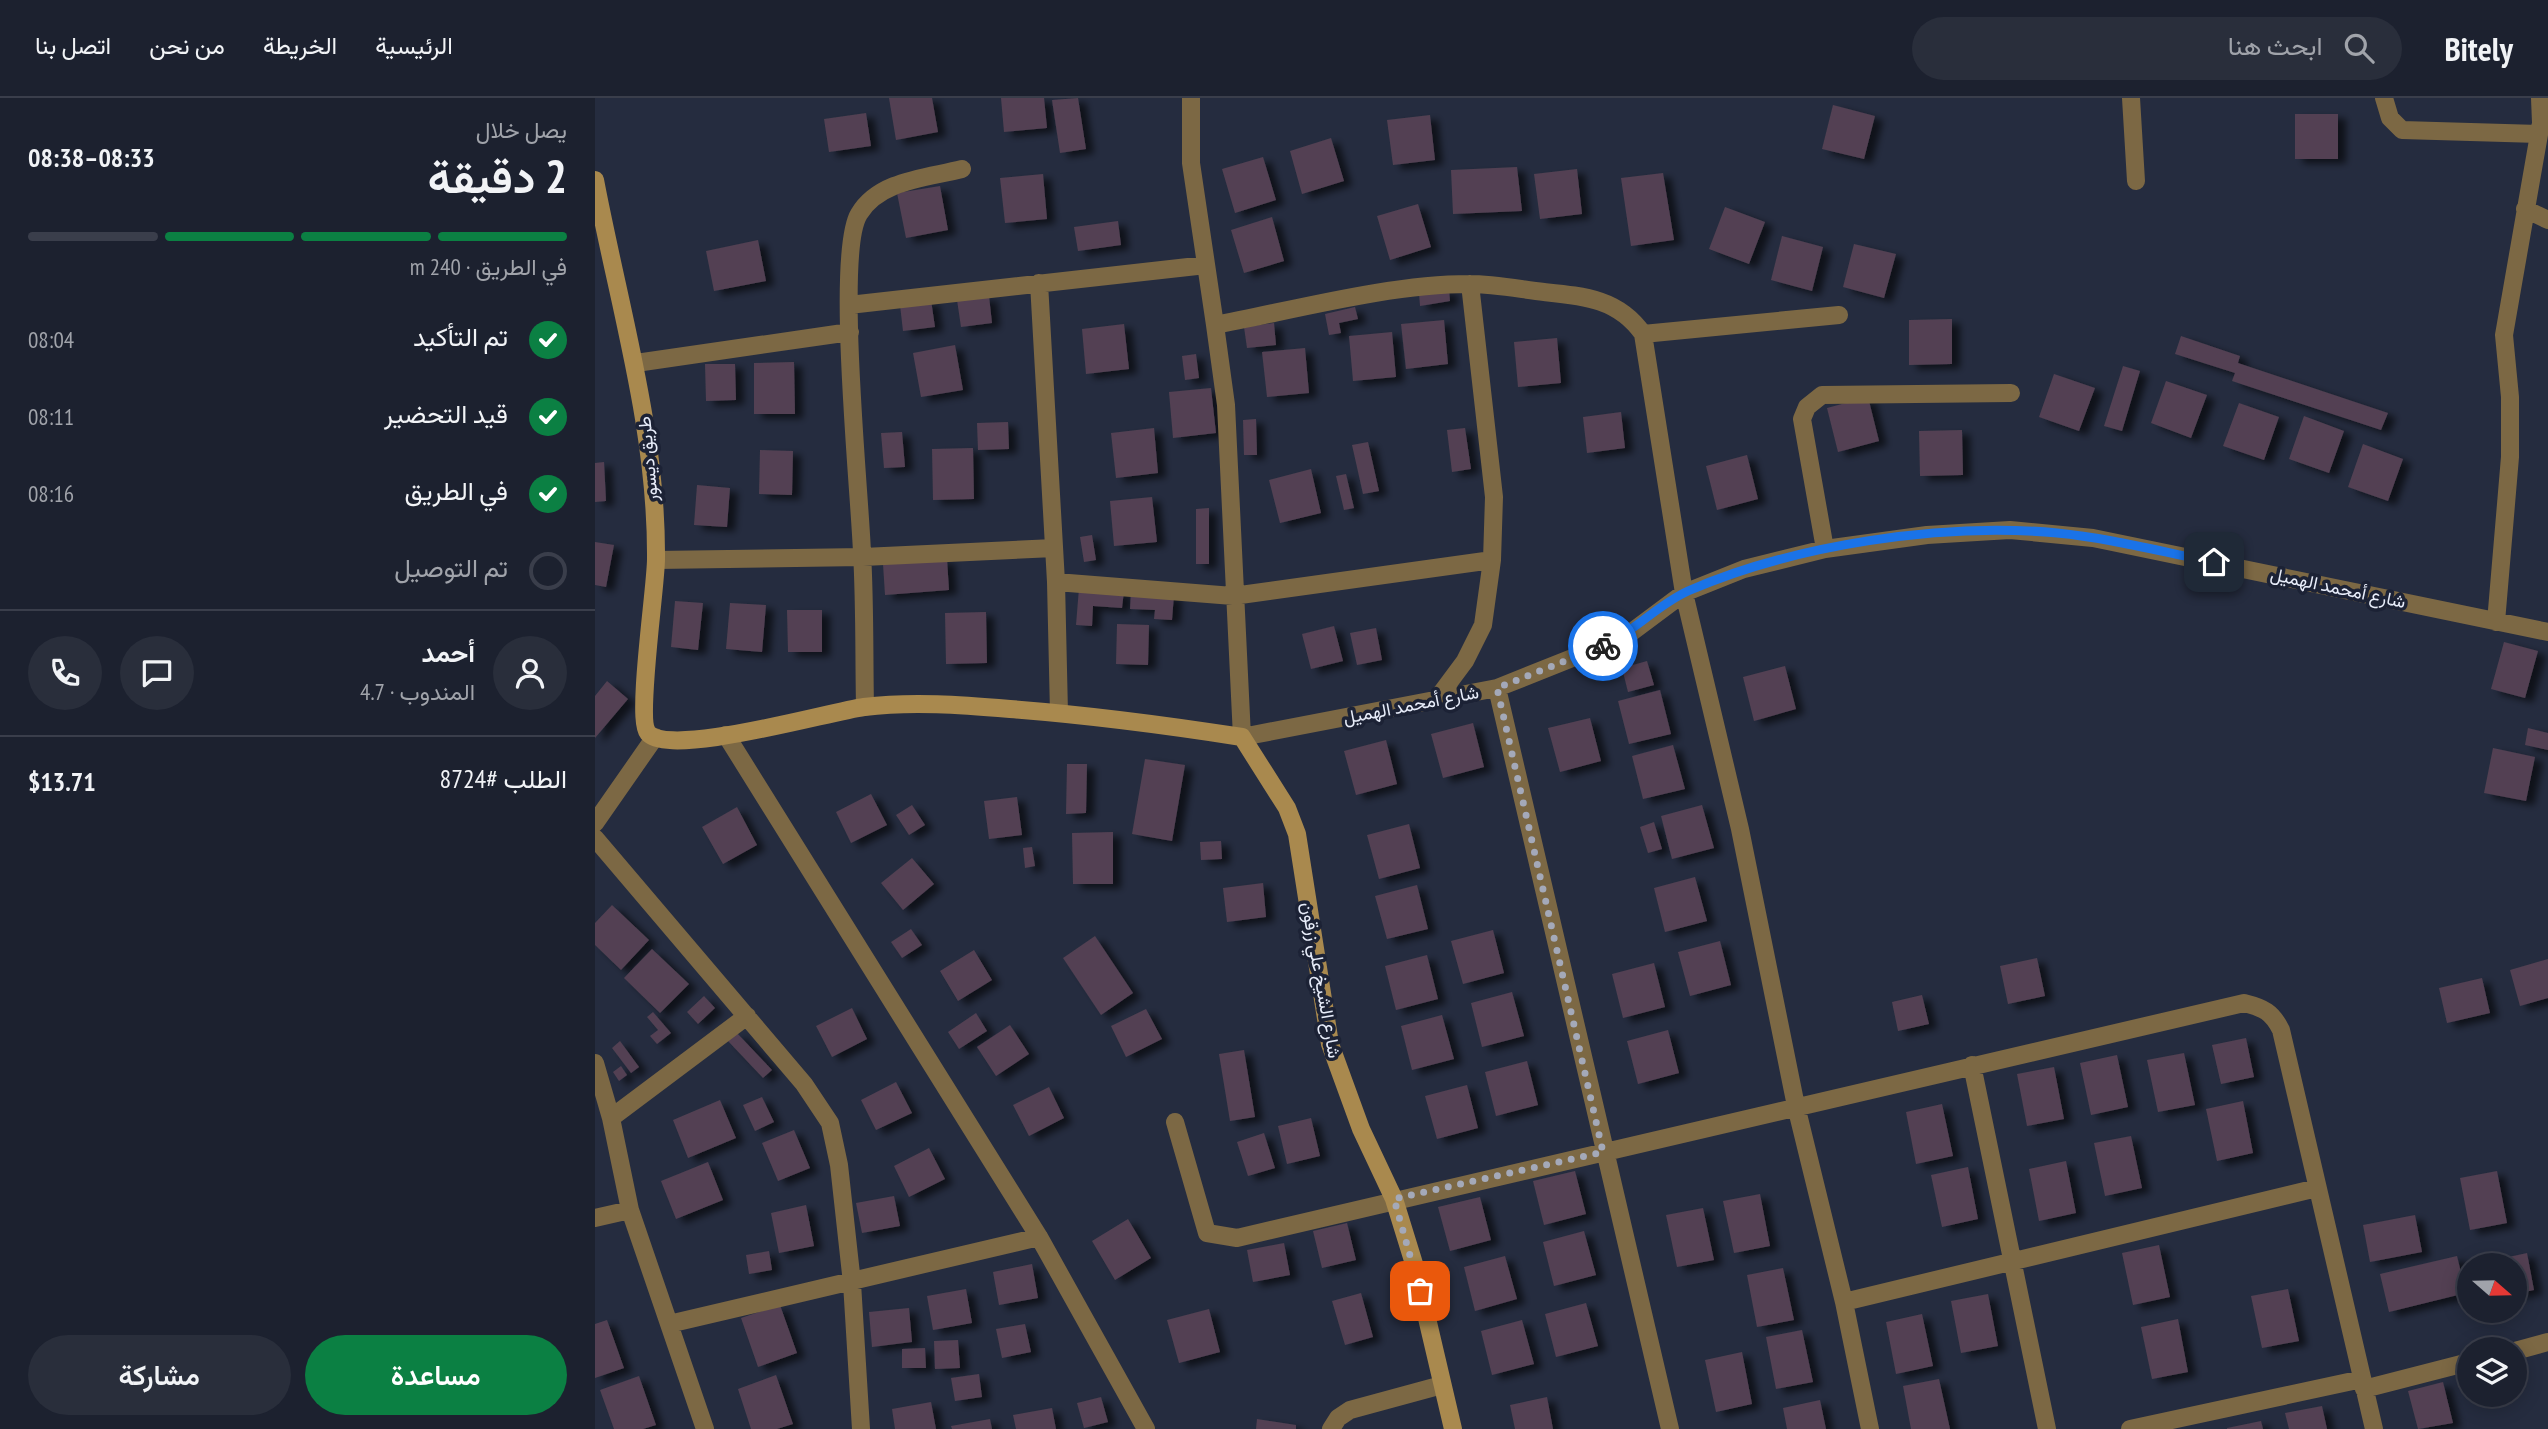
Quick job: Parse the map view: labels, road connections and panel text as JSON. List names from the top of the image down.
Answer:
{
  "streets": {
    "main road": ["طريق ديسور", "شارع الشيخ علي زرقون"],
    "street": ["شارع أمحمد الهميل"]
  },
  "crossings": [
    ["شارع أمحمد الهميل", "شارع الشيخ علي زرقون"]
  ],
  "north": "right",
  "page": {
    "header": "Bitely",
    "search": "ابحث هنا",
    "nav": [
      "الرئيسية",
      "الخريطة",
      "من نحن",
      "اتصل بنا"
    ],
    "heading": ["2 دقيقة", "يصل خلال", "08:33–08:38"],
    "panel": [
      "أحمد",
      "المندوب · 4.7",
      "الطلب #8724",
      "$13.71"
    ],
    "bar": "في الطريق · 240 m",
    "list": [
      ["تم التأكيد", "08:04"],
      ["قيد التحضير", "08:11"],
      ["في الطريق", "08:16"],
      "تم التوصيل"
    ],
    "buttons": ["مساعدة", "مشاركة"]
  }
}
